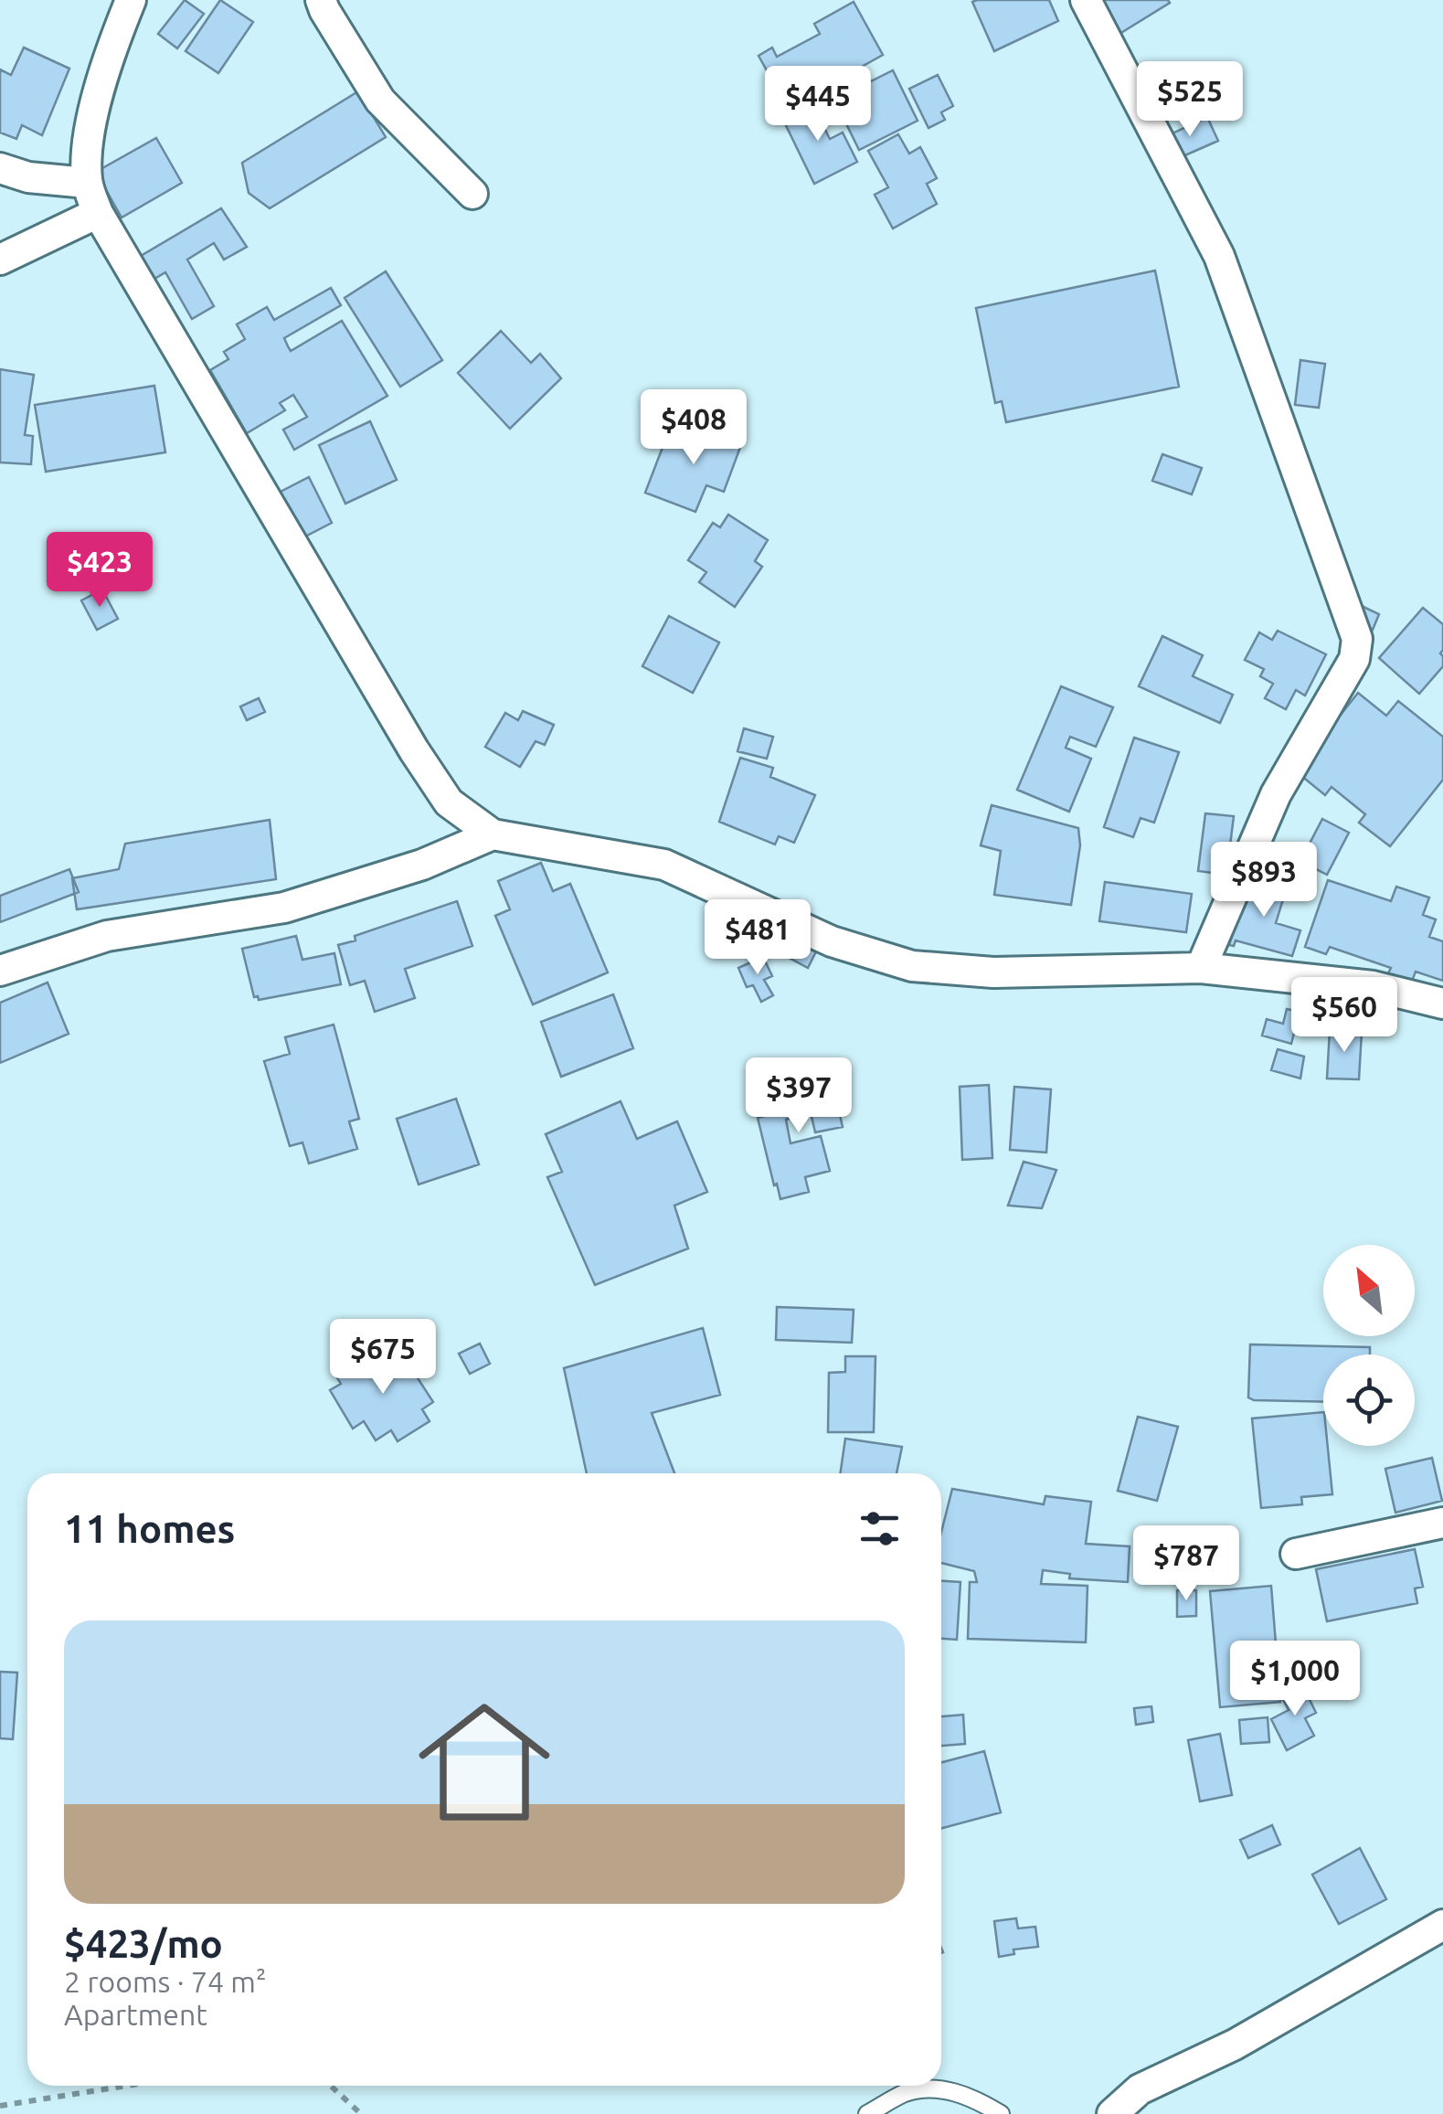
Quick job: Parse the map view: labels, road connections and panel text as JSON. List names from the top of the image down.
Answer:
{
  "north": "top left",
  "page": {
    "price": [
      "$525",
      "$445",
      "$408",
      "$423",
      "$893",
      "$481",
      "$560",
      "$397",
      "$675",
      "$787",
      "$1,000"
    ],
    "heading": "11 homes",
    "list": [
      {
        "name": "$423/mo",
        "note": "2 rooms · 74 m² · Apartment"
      }
    ]
  }
}
